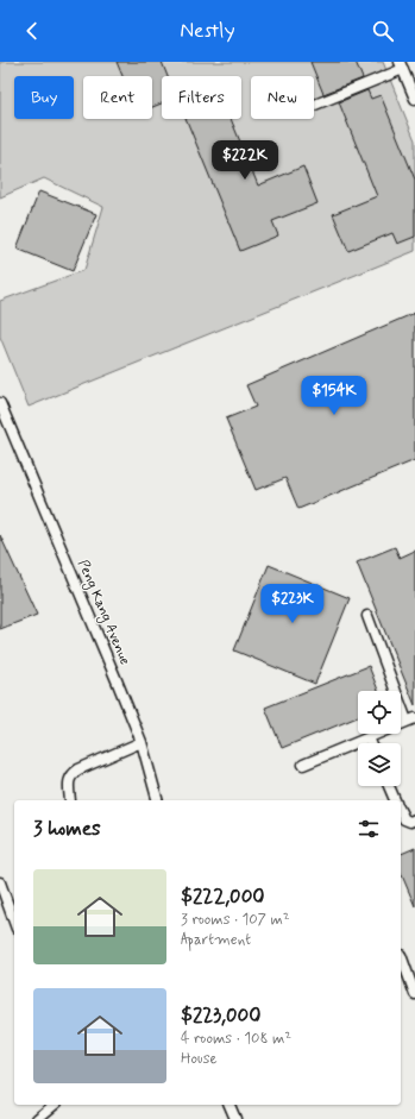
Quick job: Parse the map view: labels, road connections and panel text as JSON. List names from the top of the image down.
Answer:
{
  "streets": {
    "lane": ["Peng Kang Avenue"]
  },
  "page": {
    "header": "Nestly",
    "chip": [
      "Buy",
      "Rent",
      "Filters",
      "New"
    ],
    "price": ["$222K", "$154K", "$223K"],
    "heading": "3 homes",
    "list": [
      {
        "name": "$222,000",
        "note": "3 rooms · 107 m² · Apartment"
      },
      {
        "name": "$223,000",
        "note": "4 rooms · 108 m² · House"
      }
    ]
  }
}
